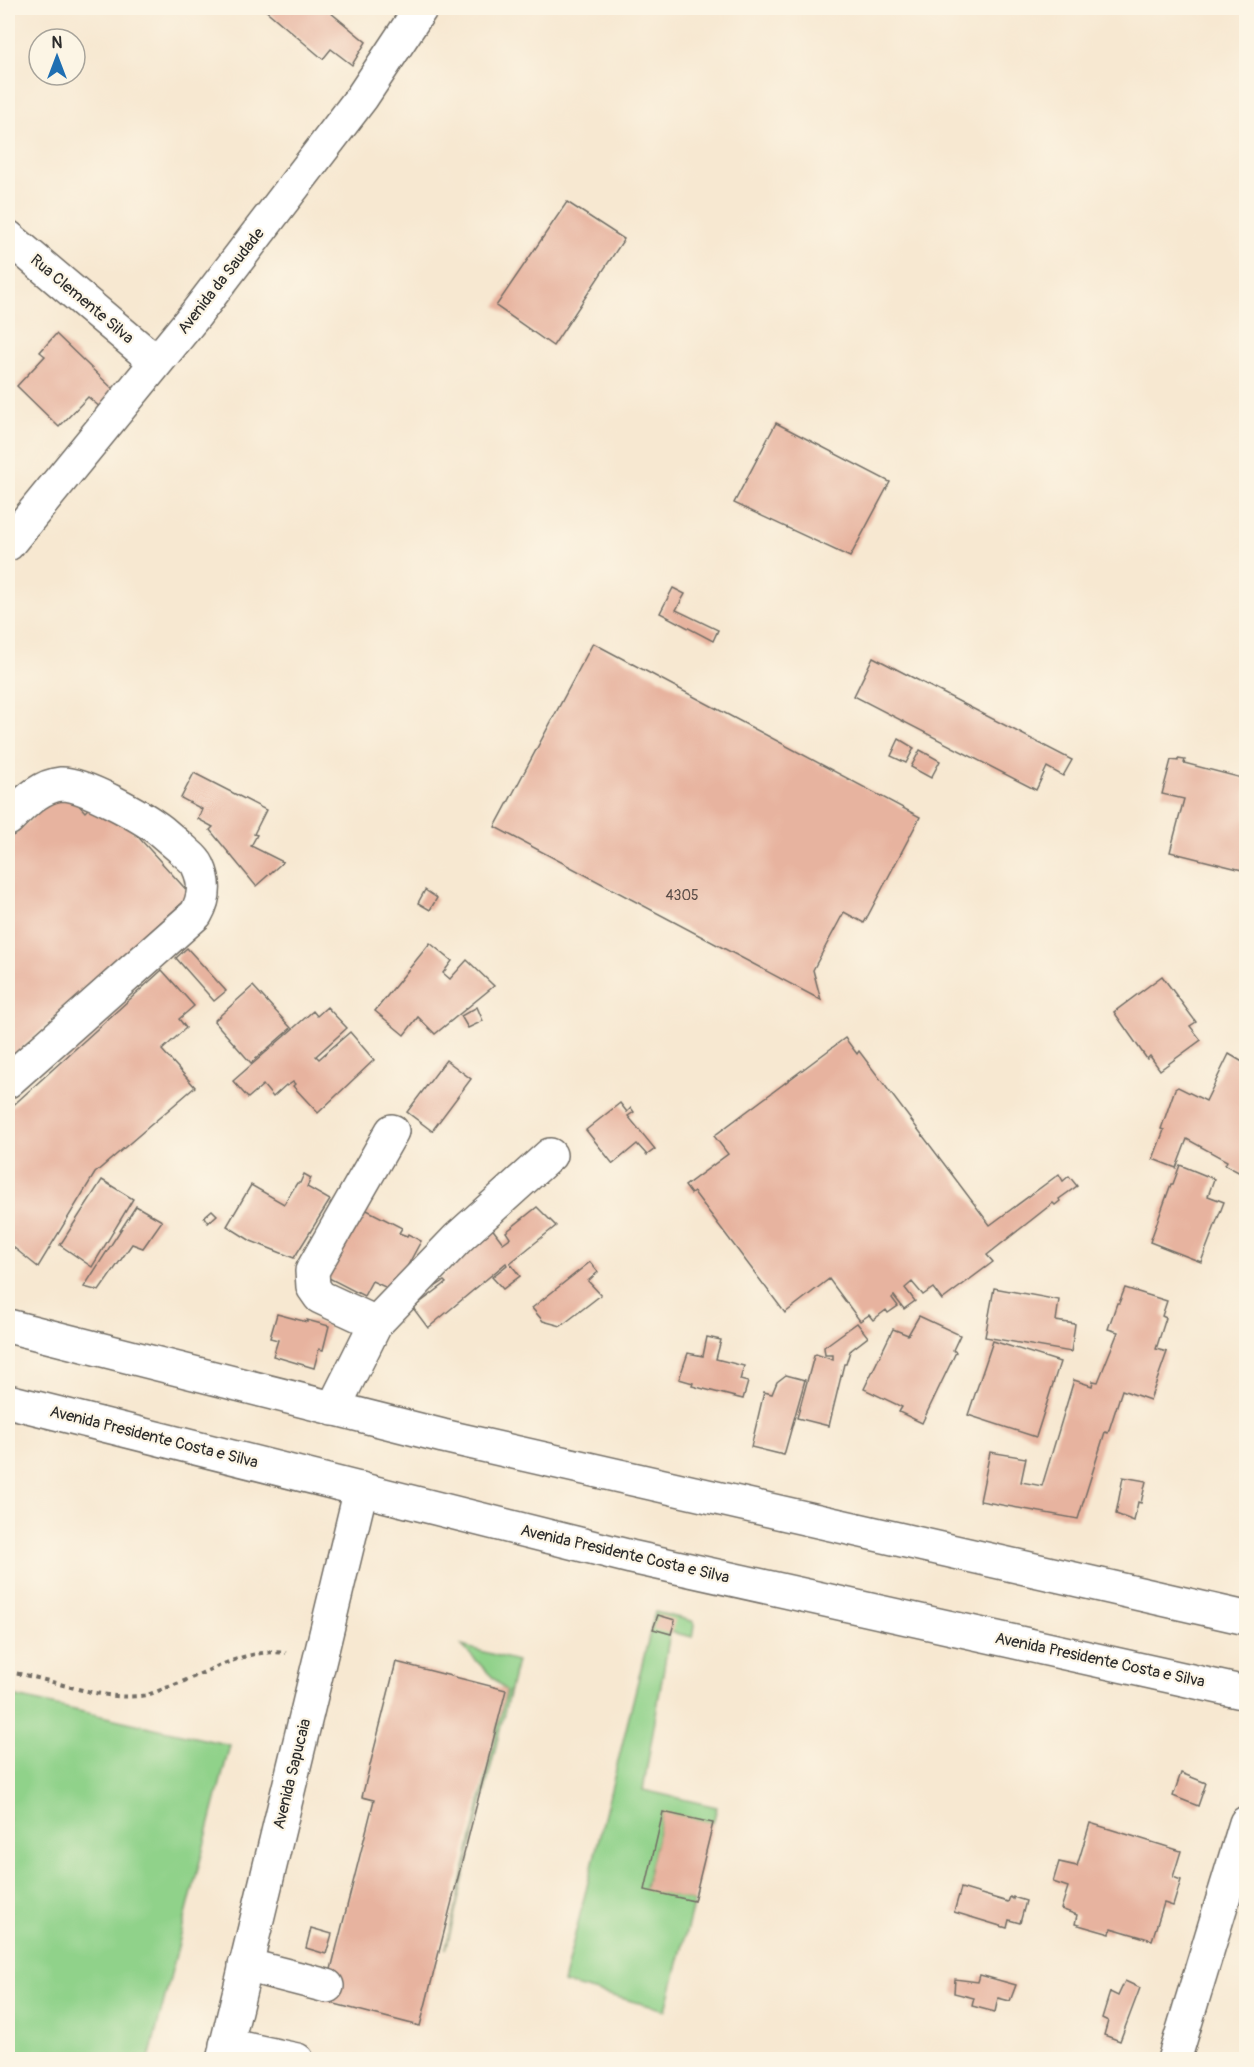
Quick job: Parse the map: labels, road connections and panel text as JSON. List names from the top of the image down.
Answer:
{
  "streets": {
    "main road": [
      "Avenida da Saudade",
      "Rua Clemente Silva",
      "Avenida Presidente Costa e Silva",
      "Avenida Sapucaia"
    ]
  },
  "crossings": [
    ["Avenida da Saudade", "Rua Clemente Silva"],
    ["Avenida Presidente Costa e Silva", "Avenida Sapucaia"]
  ],
  "house_numbers": ["4305"],
  "north": "top"
}
